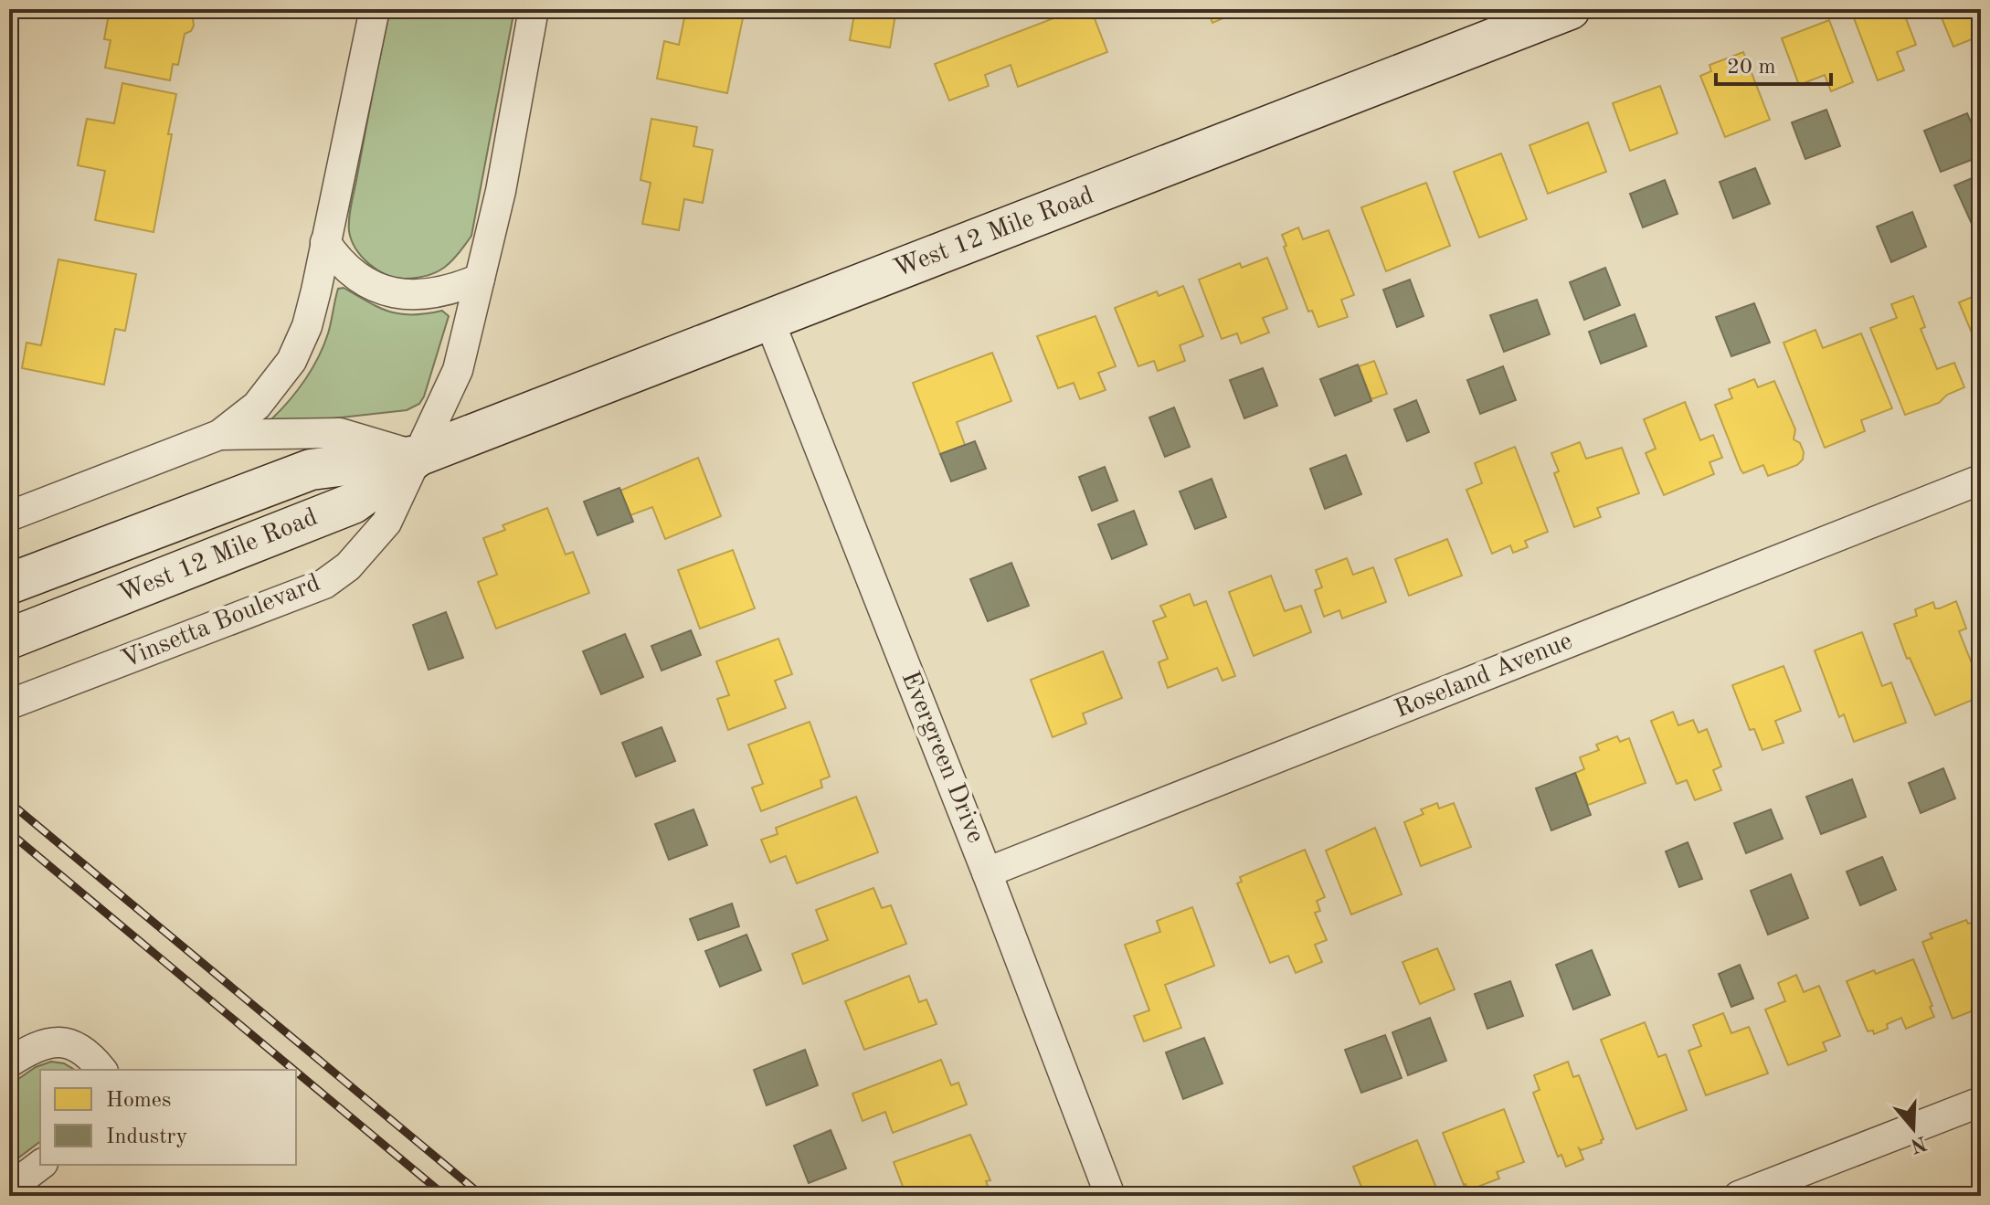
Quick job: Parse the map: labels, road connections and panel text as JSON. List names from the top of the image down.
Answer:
{
  "streets": {
    "main road": ["West 12 Mile Road"],
    "street": ["Vinsetta Boulevard", "Roseland Avenue", "Evergreen Drive"]
  },
  "crossings": [
    ["West 12 Mile Road", "Vinsetta Boulevard"],
    ["West 12 Mile Road", "Evergreen Drive"],
    ["Roseland Avenue", "Evergreen Drive"]
  ],
  "legend": ["Homes", "Industry"],
  "scale_bar": "20 m",
  "north": "bottom"
}
